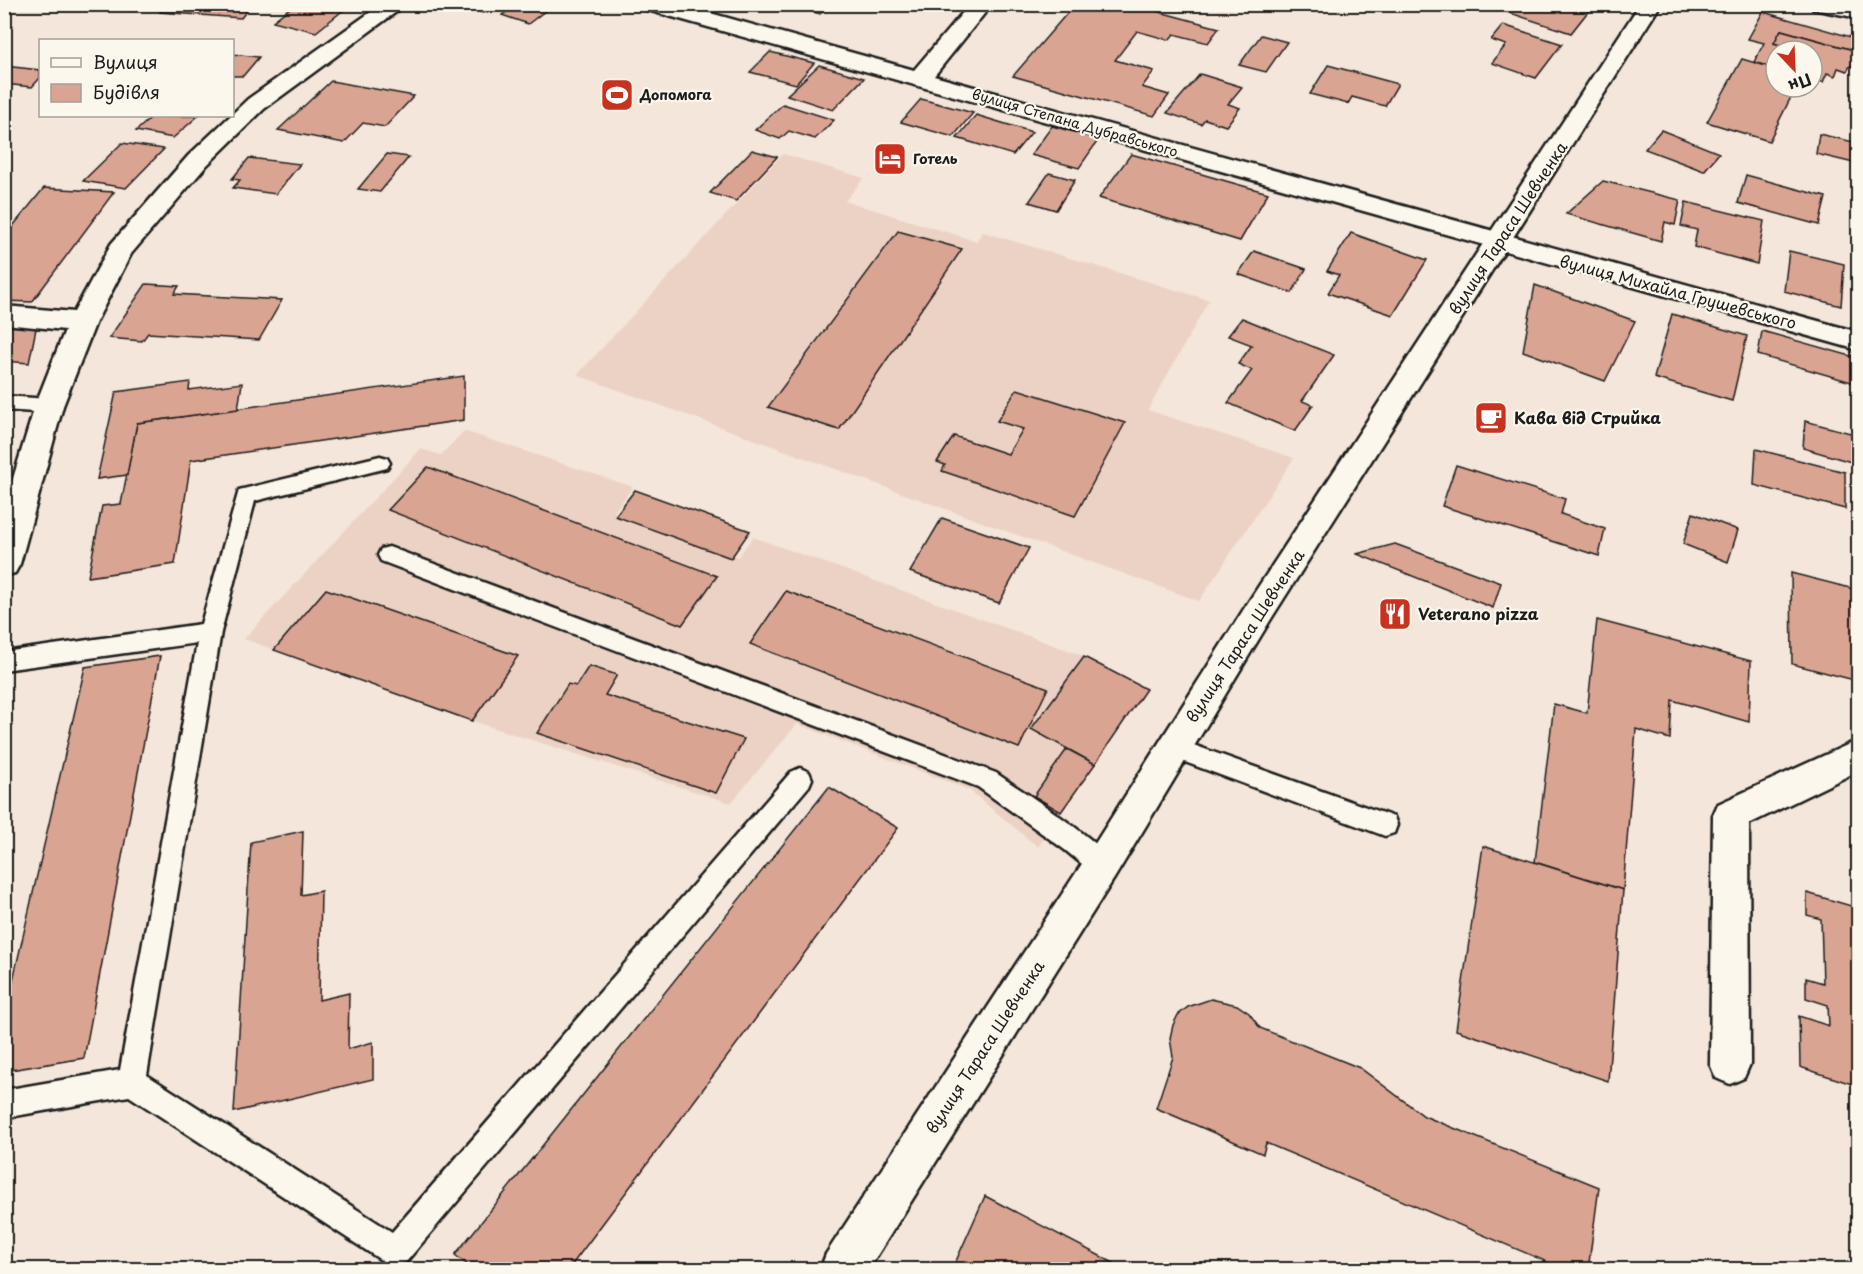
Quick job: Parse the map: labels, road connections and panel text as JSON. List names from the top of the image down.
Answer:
{
  "streets": {
    "street": ["вулиця Степана Дубравського", "вулиця Тараса Шевченка", "вулиця Михайла Грушевського"]
  },
  "crossings": [
    ["вулиця Степана Дубравського", "вулиця Тараса Шевченка"],
    ["вулиця Степана Дубравського", "вулиця Михайла Грушевського"],
    ["вулиця Тараса Шевченка", "вулиця Михайла Грушевського"]
  ],
  "places": {
    "sports": ["Допомога"],
    "hotel": ["Готель"],
    "cafe": ["Кава від Стрийка"],
    "restaurant": ["Veterano pizza"]
  },
  "legend": ["Вулиця", "Будівля"],
  "north": "bottom right"
}
